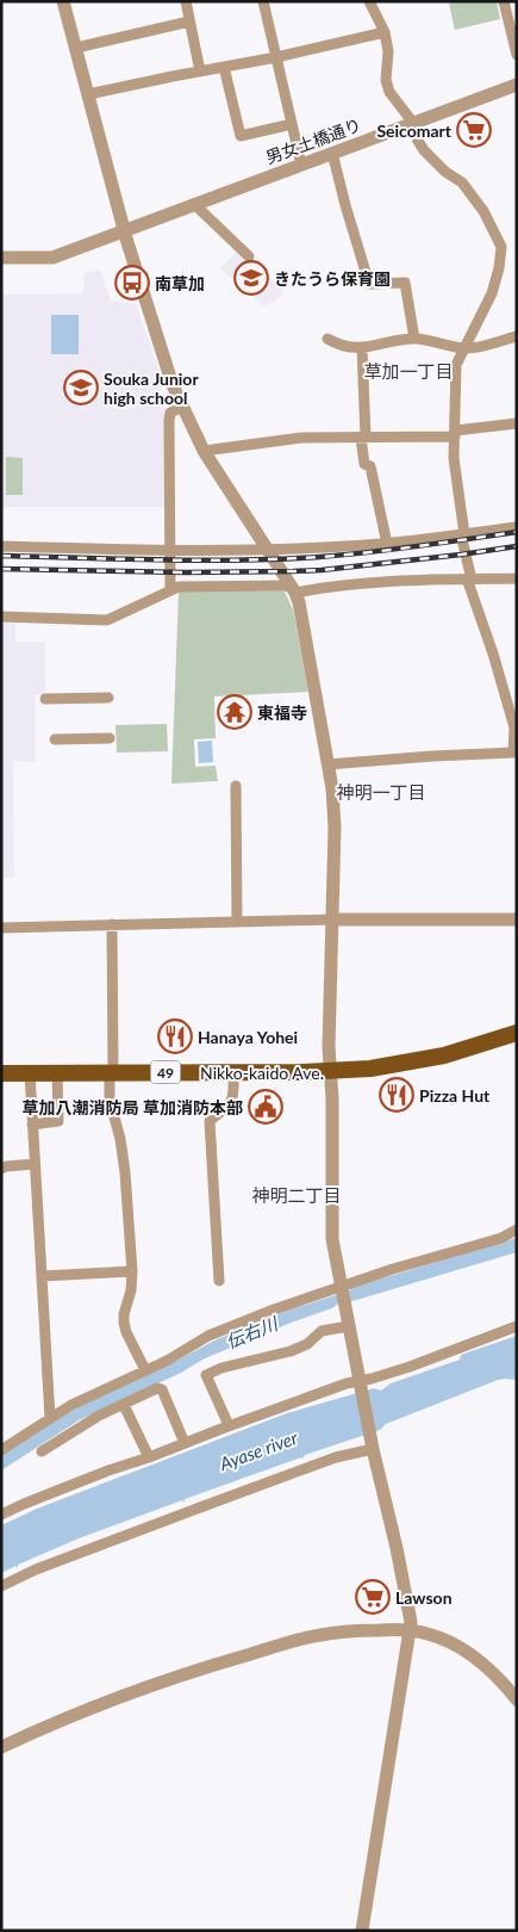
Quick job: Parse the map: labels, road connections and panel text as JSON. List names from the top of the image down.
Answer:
{
  "streets": {
    "main road": ["49", "Nikko-kaido Ave."],
    "street": ["男女土橋通り"]
  },
  "districts": ["草加一丁目", "神明一丁目", "神明二丁目"],
  "water": ["伝右川", "Ayase river"],
  "places": {
    "supermarket": ["Seicomart", "Lawson"],
    "school or university": ["きたうら保育園", "Souka Junior high school"],
    "bus stop": ["南草加"],
    "temple": ["東福寺"],
    "restaurant": ["Hanaya Yohei", "Pizza Hut"],
    "public building": ["草加八潮消防局 草加消防本部"]
  }
}
